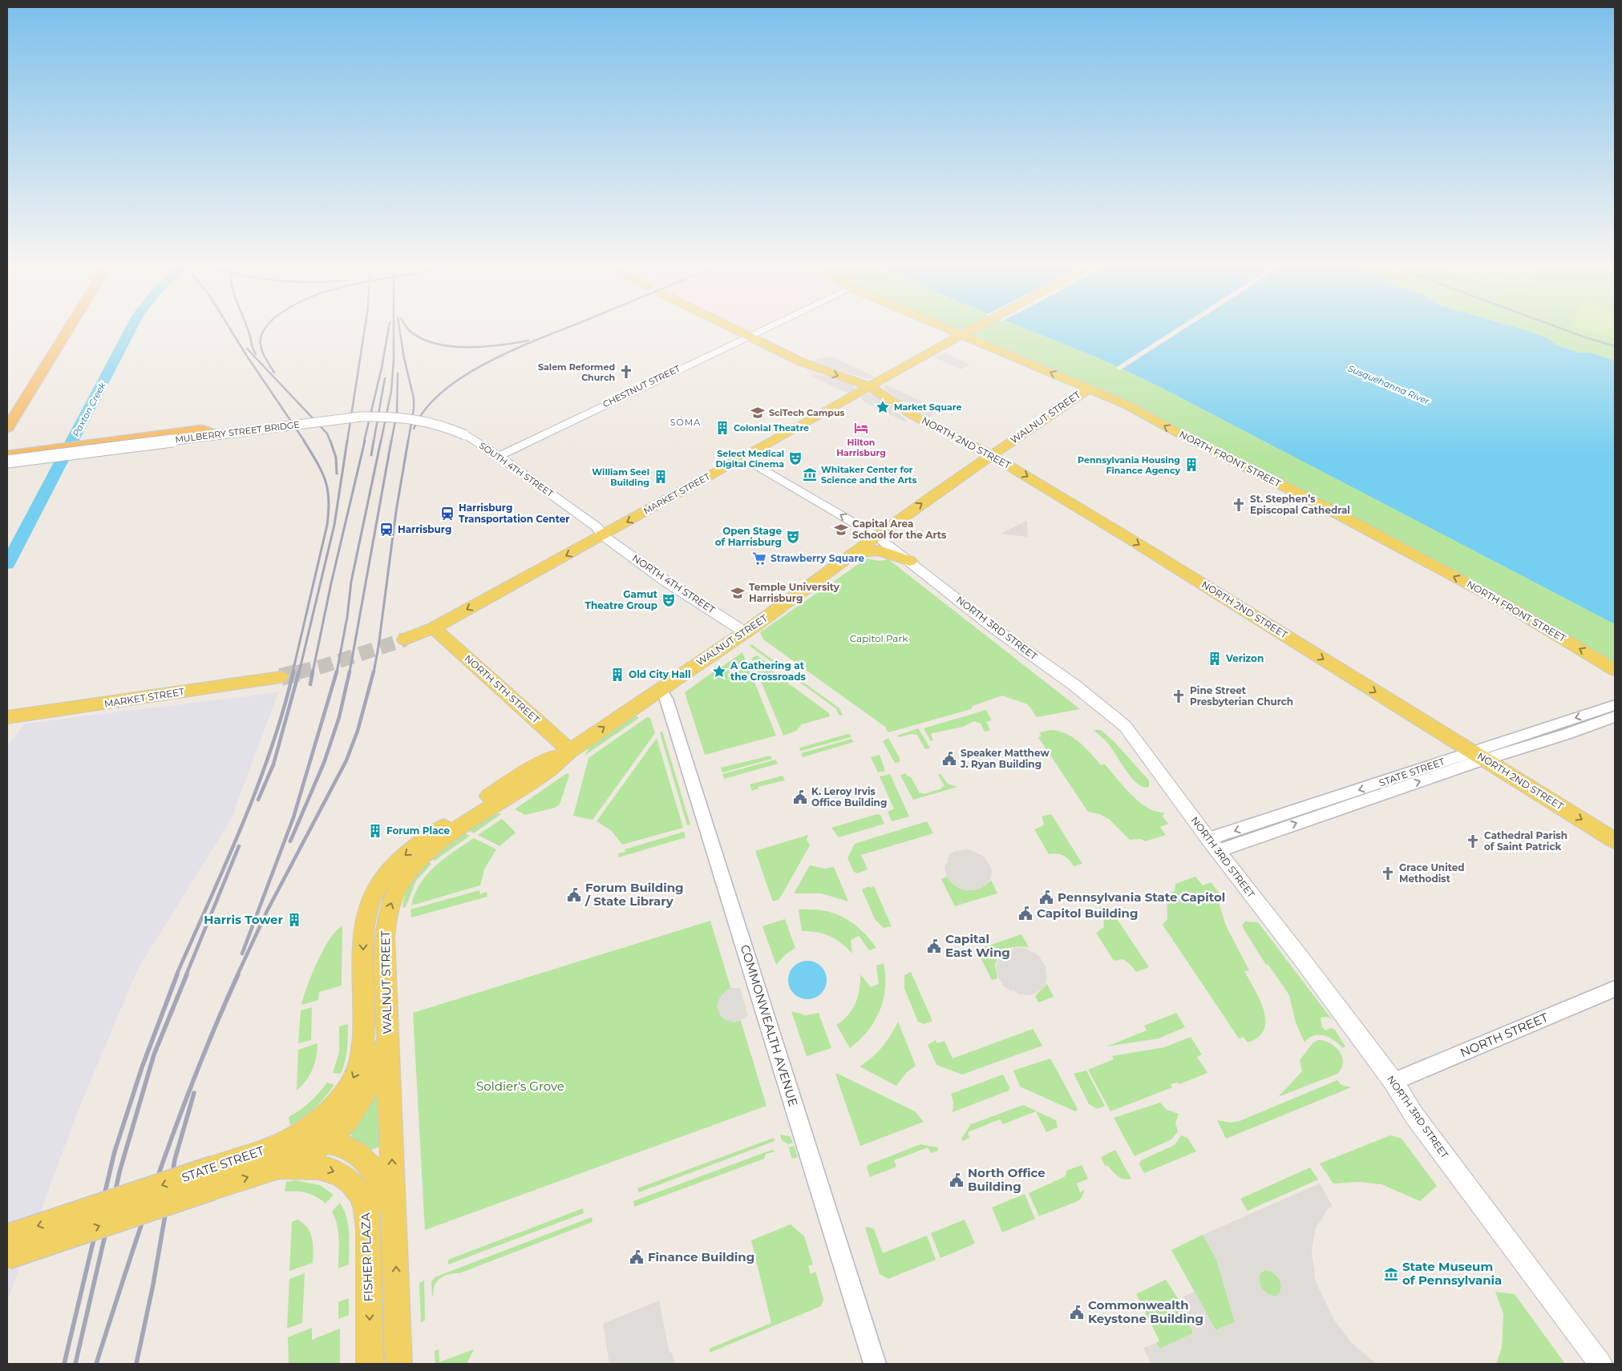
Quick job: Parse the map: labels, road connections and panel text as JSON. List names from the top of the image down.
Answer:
{
  "streets": {
    "main road": [
      "CHESTNUT STREET",
      "WALNUT STREET",
      "MULBERRY STREET BRIDGE",
      "NORTH 2ND STREET",
      "NORTH FRONT STREET",
      "SOUTH 4TH STREET",
      "MARKET STREET",
      "NORTH 4TH STREET",
      "NORTH 3RD STREET",
      "NORTH 5TH STREET",
      "STATE STREET",
      "FISHER PLAZA"
    ],
    "street": ["COMMONWEALTH AVENUE", "NORTH STREET"]
  },
  "crossings": [
    ["CHESTNUT STREET", "NORTH 2ND STREET"],
    ["CHESTNUT STREET", "SOUTH 4TH STREET"],
    ["WALNUT STREET", "NORTH 2ND STREET"],
    ["WALNUT STREET", "NORTH FRONT STREET"],
    ["WALNUT STREET", "NORTH 4TH STREET"],
    ["WALNUT STREET", "NORTH 3RD STREET"],
    ["WALNUT STREET", "NORTH 5TH STREET"],
    ["WALNUT STREET", "STATE STREET"],
    ["WALNUT STREET", "COMMONWEALTH AVENUE"],
    ["WALNUT STREET", "FISHER PLAZA"],
    ["MULBERRY STREET BRIDGE", "SOUTH 4TH STREET"],
    ["NORTH 2ND STREET", "MARKET STREET"],
    ["NORTH 2ND STREET", "STATE STREET"],
    ["NORTH FRONT STREET", "MARKET STREET"],
    ["SOUTH 4TH STREET", "MARKET STREET"],
    ["SOUTH 4TH STREET", "NORTH 4TH STREET"],
    ["MARKET STREET", "NORTH 4TH STREET"],
    ["MARKET STREET", "NORTH 3RD STREET"],
    ["MARKET STREET", "NORTH 5TH STREET"],
    ["NORTH 3RD STREET", "STATE STREET"],
    ["NORTH 3RD STREET", "NORTH STREET"],
    ["STATE STREET", "FISHER PLAZA"]
  ],
  "one_way": ["NORTH 2ND STREET", "NORTH FRONT STREET", "MARKET STREET"],
  "districts": ["SOMA"],
  "water": ["Susquehanna River", "Paxton Creek"],
  "parks": ["Capitol Park", "Soldier's Grove"],
  "places": {
    "church": [
      "Salem Reformed Church",
      "St. Stephen’s Episcopal Cathedral",
      "Pine Street Presbyterian Church",
      "Cathedral Parish of Saint Patrick",
      "Grace United Methodist"
    ],
    "place": ["Market Square", "A Gathering at the Crossroads"],
    "school or university": ["SciTech Campus", "Capital Area School for the Arts", "Temple University Harrisburg"],
    "building": [
      "Colonial Theatre",
      "Pennsylvania Housing Finance Agency",
      "William Seel Building",
      "Verizon",
      "Old City Hall",
      "Forum Place",
      "Harris Tower"
    ],
    "hotel": ["Hilton Harrisburg"],
    "theatre": ["Select Medical Digital Cinema", "Open Stage of Harrisburg", "Gamut Theatre Group"],
    "museum": ["Whitaker Center for Science and the Arts", "State Museum of Pennsylvania"],
    "station": ["Harrisburg Transportation Center", "Harrisburg"],
    "supermarket": ["Strawberry Square"],
    "public building": [
      "Speaker Matthew J. Ryan Building",
      "K. Leroy Irvis Office Building",
      "Forum Building / State Library",
      "Pennsylvania State Capitol",
      "Capitol Building",
      "Capital East Wing",
      "North Office Building",
      "Finance Building",
      "Commonwealth Keystone Building"
    ]
  }
}
